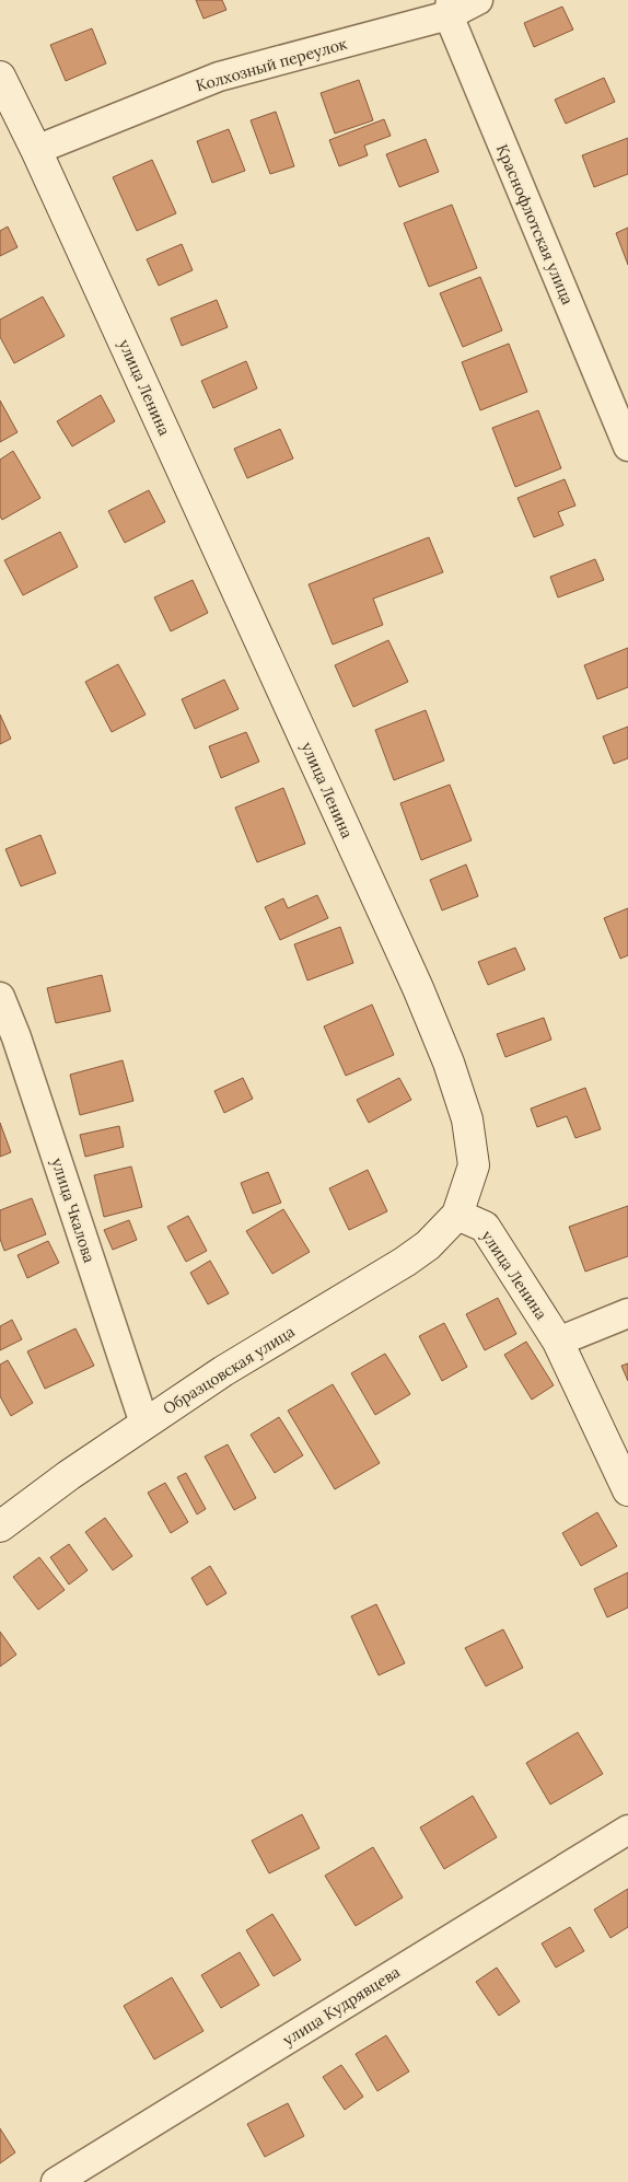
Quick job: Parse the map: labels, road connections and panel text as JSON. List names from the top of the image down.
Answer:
{
  "streets": {
    "main road": ["улица Ленина", "Образцовская улица"],
    "street": [
      "Колхозный переулок",
      "Краснофлотская улица",
      "улица Чкалова",
      "улица Кудрявцева"
    ]
  },
  "crossings": [
    ["Колхозный переулок", "Краснофлотская улица"],
    ["Колхозный переулок", "улица Ленина"],
    ["улица Ленина", "Образцовская улица"],
    ["улица Чкалова", "Образцовская улица"]
  ]
}
